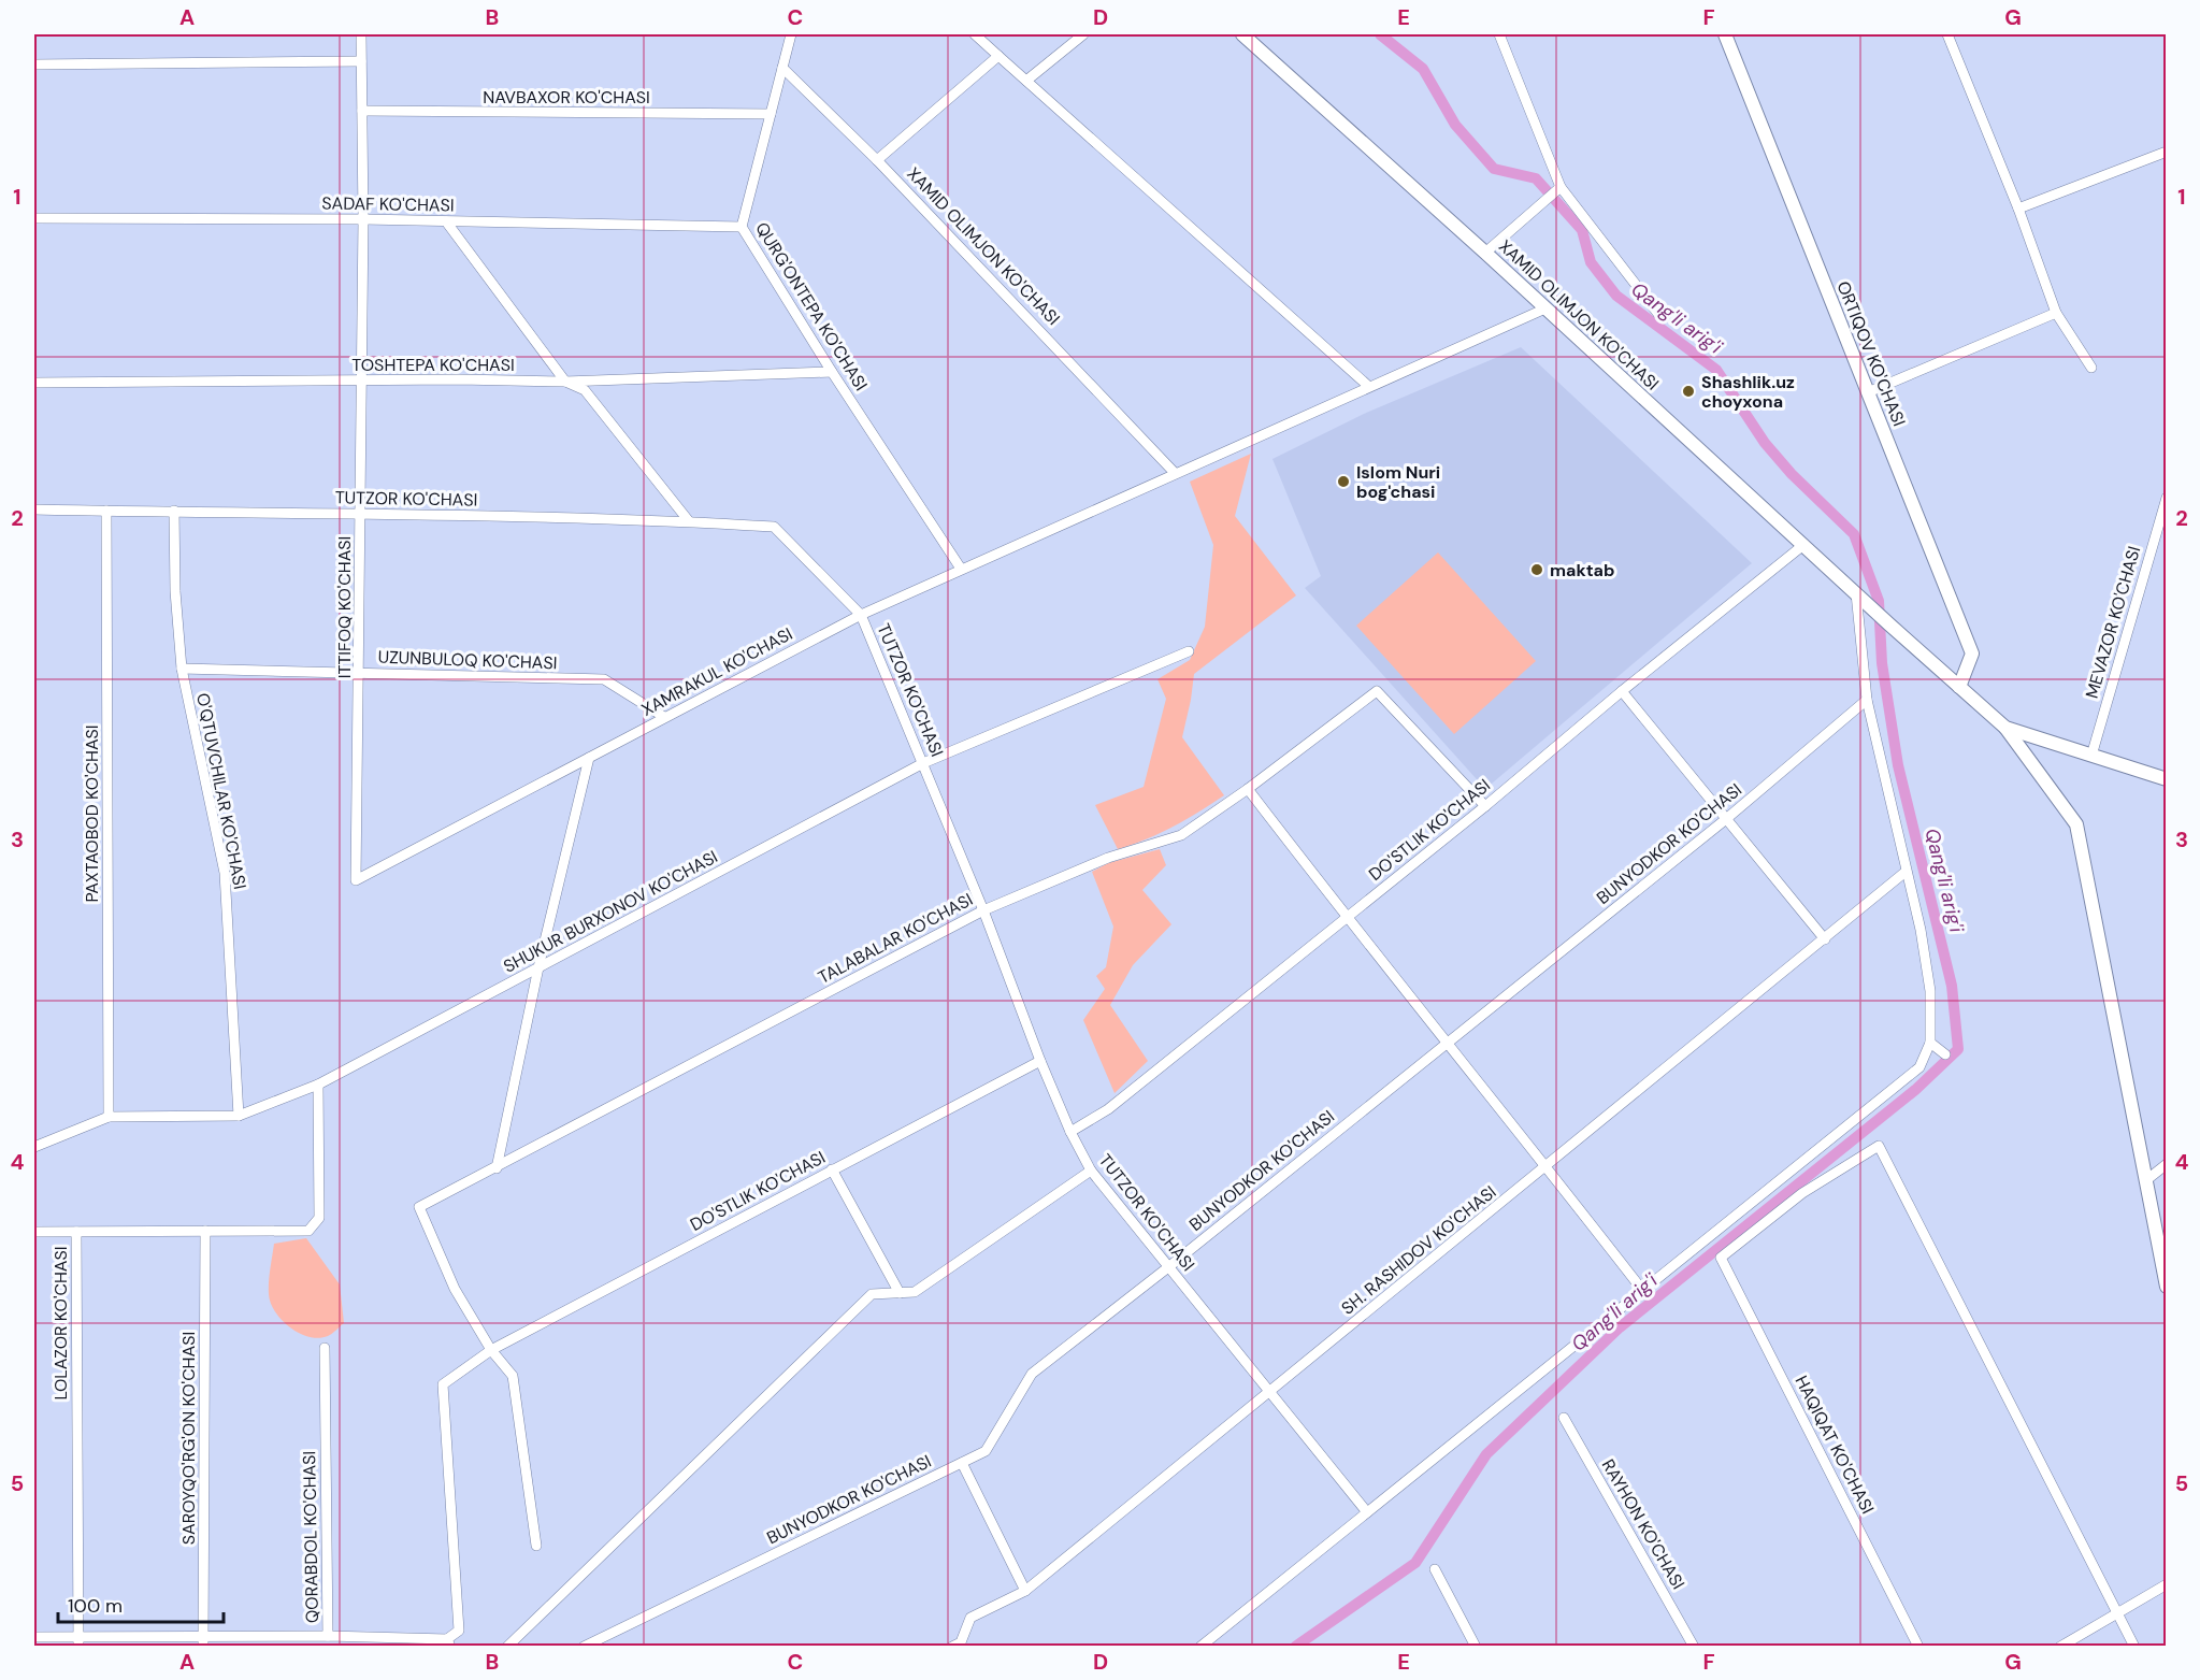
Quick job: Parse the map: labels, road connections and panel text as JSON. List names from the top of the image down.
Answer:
{
  "streets": {
    "main road": ["XAMID OLIMJON KO'CHASI", "ORTIQOV KO'CHASI"],
    "street": [
      "NAVBAXOR KO'CHASI",
      "SADAF KO'CHASI",
      "QURG'ONTEPA KO'CHASI",
      "TOSHTEPA KO'CHASI",
      "TUTZOR KO'CHASI",
      "ITTIFOQ KO'CHASI",
      "MEVAZOR KO'CHASI",
      "UZUNBULOQ KO'CHASI",
      "XAMRAKUL KO'CHASI",
      "O'QTUVCHILAR KO'CHASI",
      "PAXTAOBOD KO'CHASI",
      "DO'STLIK KO'CHASI",
      "BUNYODKOR KO'CHASI",
      "SHUKUR BURXONOV KO'CHASI",
      "TALABALAR KO'CHASI",
      "SH. RASHIDOV KO'CHASI",
      "LOLAZOR KO'CHASI",
      "SAROYQO'RG'ON KO'CHASI",
      "HAQIQAT KO'CHASI",
      "RAYHON KO'CHASI",
      "QORABDOL KO'CHASI"
    ]
  },
  "crossings": [
    ["NAVBAXOR KO'CHASI", "QURG'ONTEPA KO'CHASI"],
    ["NAVBAXOR KO'CHASI", "ITTIFOQ KO'CHASI"],
    ["SADAF KO'CHASI", "QURG'ONTEPA KO'CHASI"],
    ["SADAF KO'CHASI", "ITTIFOQ KO'CHASI"],
    ["XAMID OLIMJON KO'CHASI", "QURG'ONTEPA KO'CHASI"],
    ["XAMID OLIMJON KO'CHASI", "ORTIQOV KO'CHASI"],
    ["XAMID OLIMJON KO'CHASI", "XAMRAKUL KO'CHASI"],
    ["XAMID OLIMJON KO'CHASI", "DO'STLIK KO'CHASI"],
    ["QURG'ONTEPA KO'CHASI", "TOSHTEPA KO'CHASI"],
    ["QURG'ONTEPA KO'CHASI", "XAMRAKUL KO'CHASI"],
    ["TOSHTEPA KO'CHASI", "ITTIFOQ KO'CHASI"],
    ["TUTZOR KO'CHASI", "ITTIFOQ KO'CHASI"],
    ["TUTZOR KO'CHASI", "XAMRAKUL KO'CHASI"],
    ["TUTZOR KO'CHASI", "O'QTUVCHILAR KO'CHASI"],
    ["TUTZOR KO'CHASI", "PAXTAOBOD KO'CHASI"],
    ["TUTZOR KO'CHASI", "DO'STLIK KO'CHASI"],
    ["TUTZOR KO'CHASI", "BUNYODKOR KO'CHASI"],
    ["TUTZOR KO'CHASI", "SHUKUR BURXONOV KO'CHASI"],
    ["TUTZOR KO'CHASI", "TALABALAR KO'CHASI"],
    ["TUTZOR KO'CHASI", "SH. RASHIDOV KO'CHASI"],
    ["ITTIFOQ KO'CHASI", "UZUNBULOQ KO'CHASI"],
    ["ITTIFOQ KO'CHASI", "XAMRAKUL KO'CHASI"],
    ["UZUNBULOQ KO'CHASI", "XAMRAKUL KO'CHASI"],
    ["UZUNBULOQ KO'CHASI", "O'QTUVCHILAR KO'CHASI"],
    ["O'QTUVCHILAR KO'CHASI", "SHUKUR BURXONOV KO'CHASI"],
    ["PAXTAOBOD KO'CHASI", "SHUKUR BURXONOV KO'CHASI"],
    ["DO'STLIK KO'CHASI", "TALABALAR KO'CHASI"],
    ["DO'STLIK KO'CHASI", "QORABDOL KO'CHASI"],
    ["SHUKUR BURXONOV KO'CHASI", "LOLAZOR KO'CHASI"],
    ["LOLAZOR KO'CHASI", "SAROYQO'RG'ON KO'CHASI"]
  ],
  "water": ["Qang'li arig'i"],
  "places": ["Shashlik.uz choyxona", "Islom Nuri bog'chasi", "maktab"],
  "scale_bar": "100 m",
  "grid": {
    "columns": [
      "A",
      "B",
      "C",
      "D",
      "E",
      "F",
      "G"
    ],
    "rows": [
      "1",
      "2",
      "3",
      "4",
      "5"
    ]
  }
}
